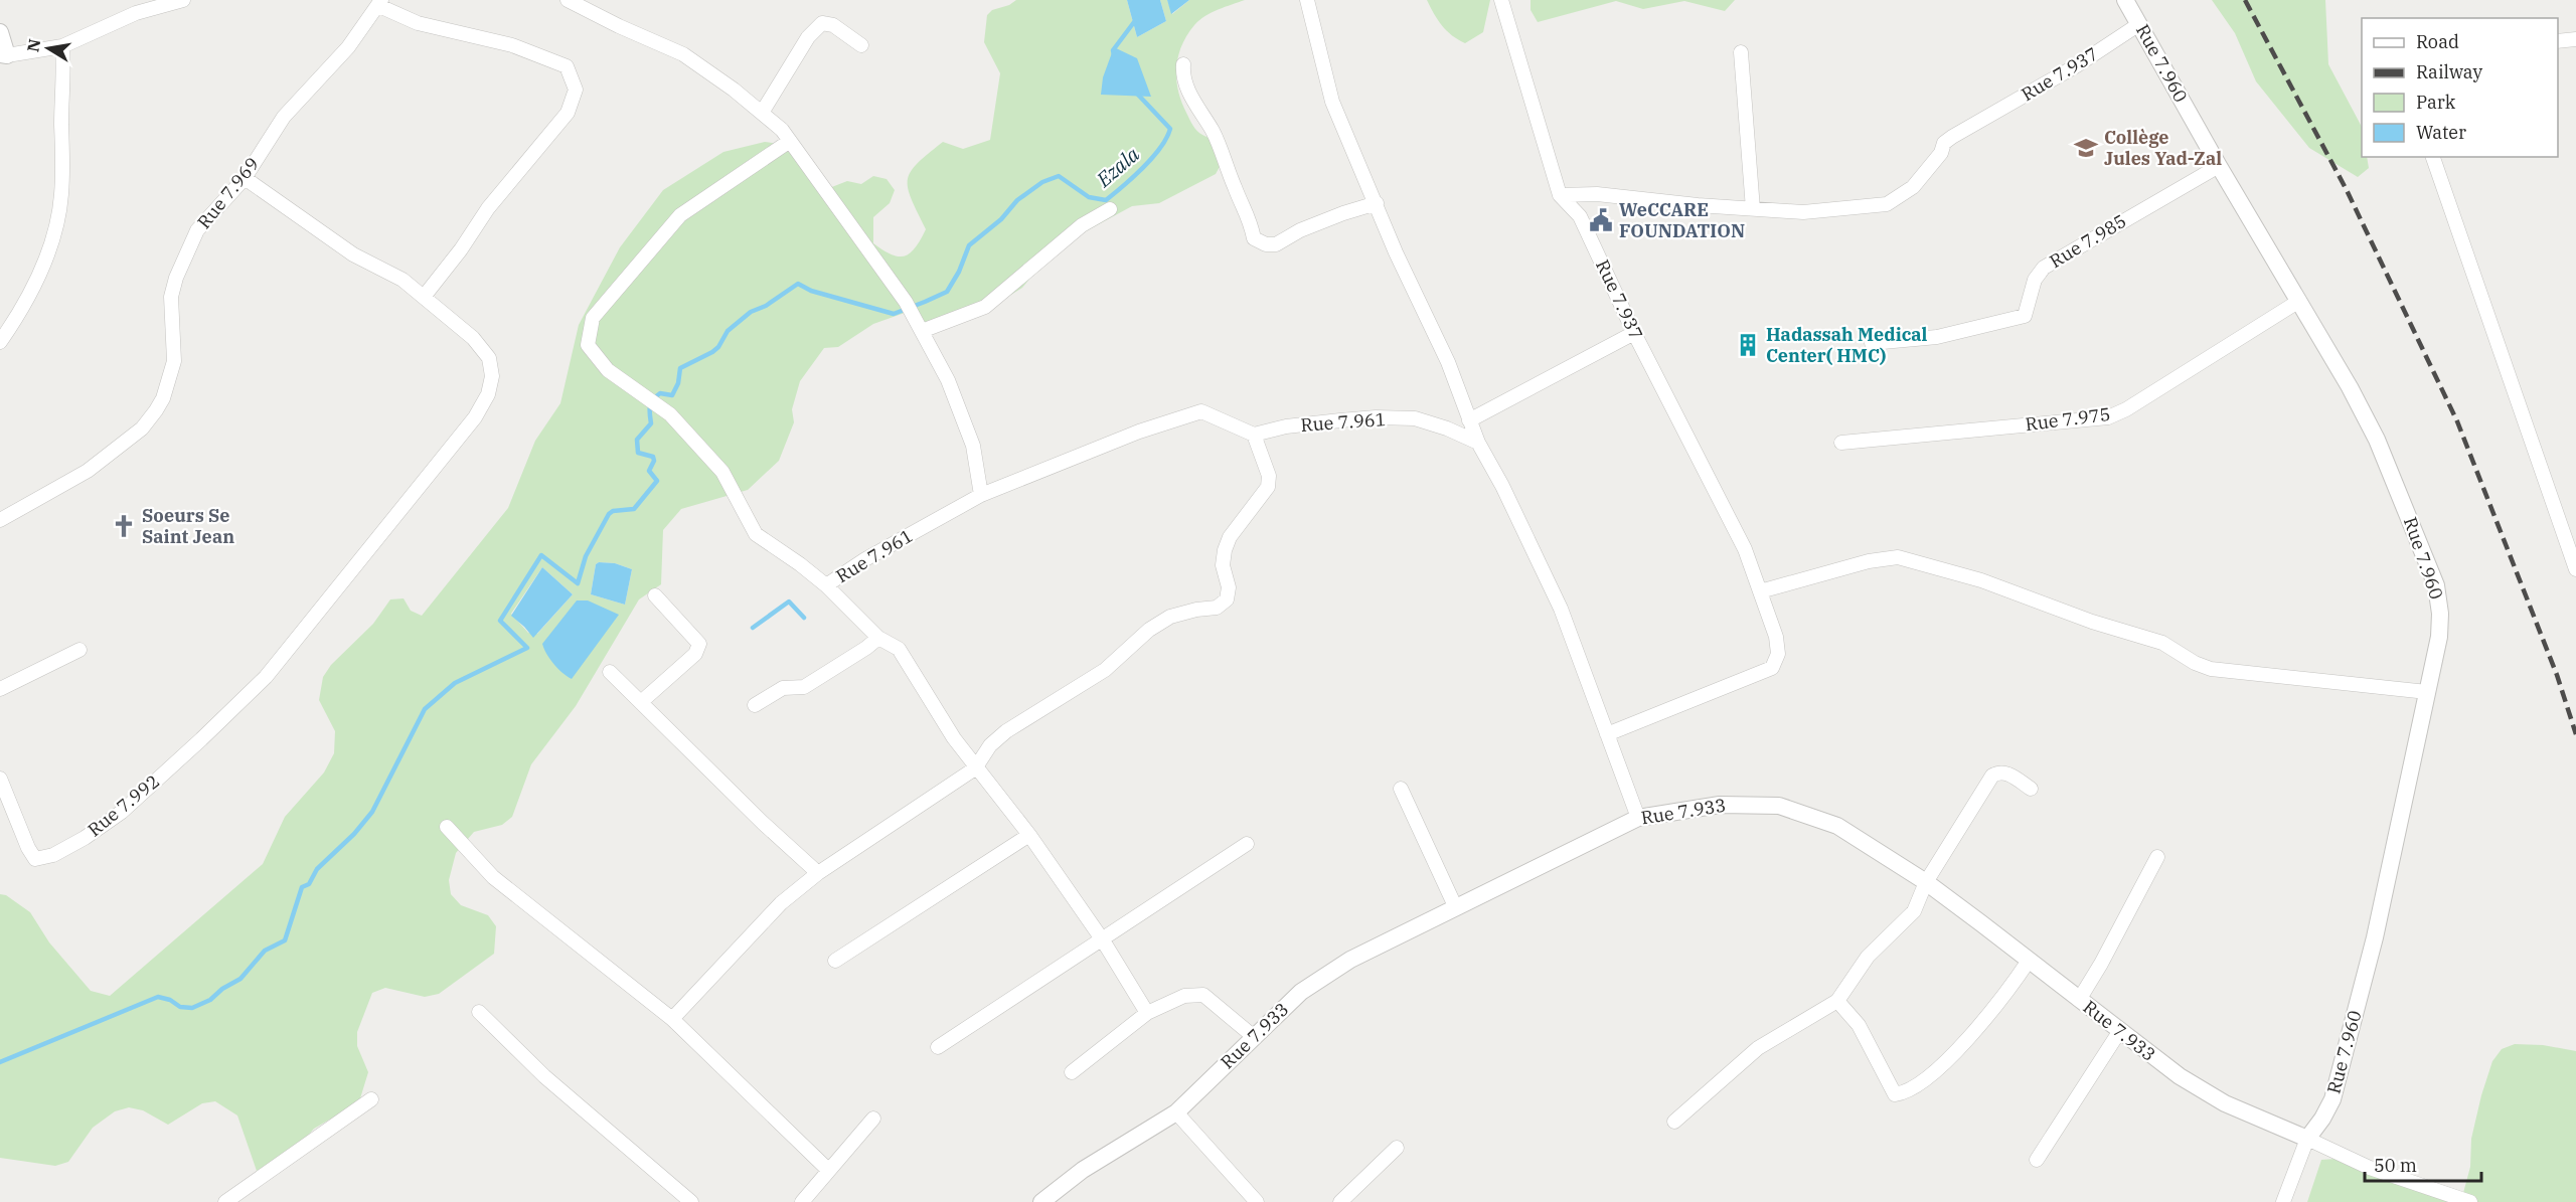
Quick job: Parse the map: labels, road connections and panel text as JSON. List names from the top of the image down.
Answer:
{
  "streets": {
    "street": [
      "Rue 7.960",
      "Rue 7.937",
      "Rue 7.969",
      "Rue 7.985",
      "Rue 7.975",
      "Rue 7.961",
      "Rue 7.992",
      "Rue 7.933"
    ]
  },
  "crossings": [
    ["Rue 7.960", "Rue 7.937"],
    ["Rue 7.960", "Rue 7.985"],
    ["Rue 7.960", "Rue 7.975"],
    ["Rue 7.960", "Rue 7.933"]
  ],
  "water": ["Ezala"],
  "places": {
    "school or university": ["Collège Jules Yad-Zal"],
    "public building": ["WeCCARE FOUNDATION"],
    "building": ["Hadassah Medical Center( HMC)"],
    "church": ["Soeurs Se Saint Jean"]
  },
  "legend": [
    "Road",
    "Railway",
    "Park",
    "Water"
  ],
  "scale_bar": "50 m",
  "north": "left"
}
